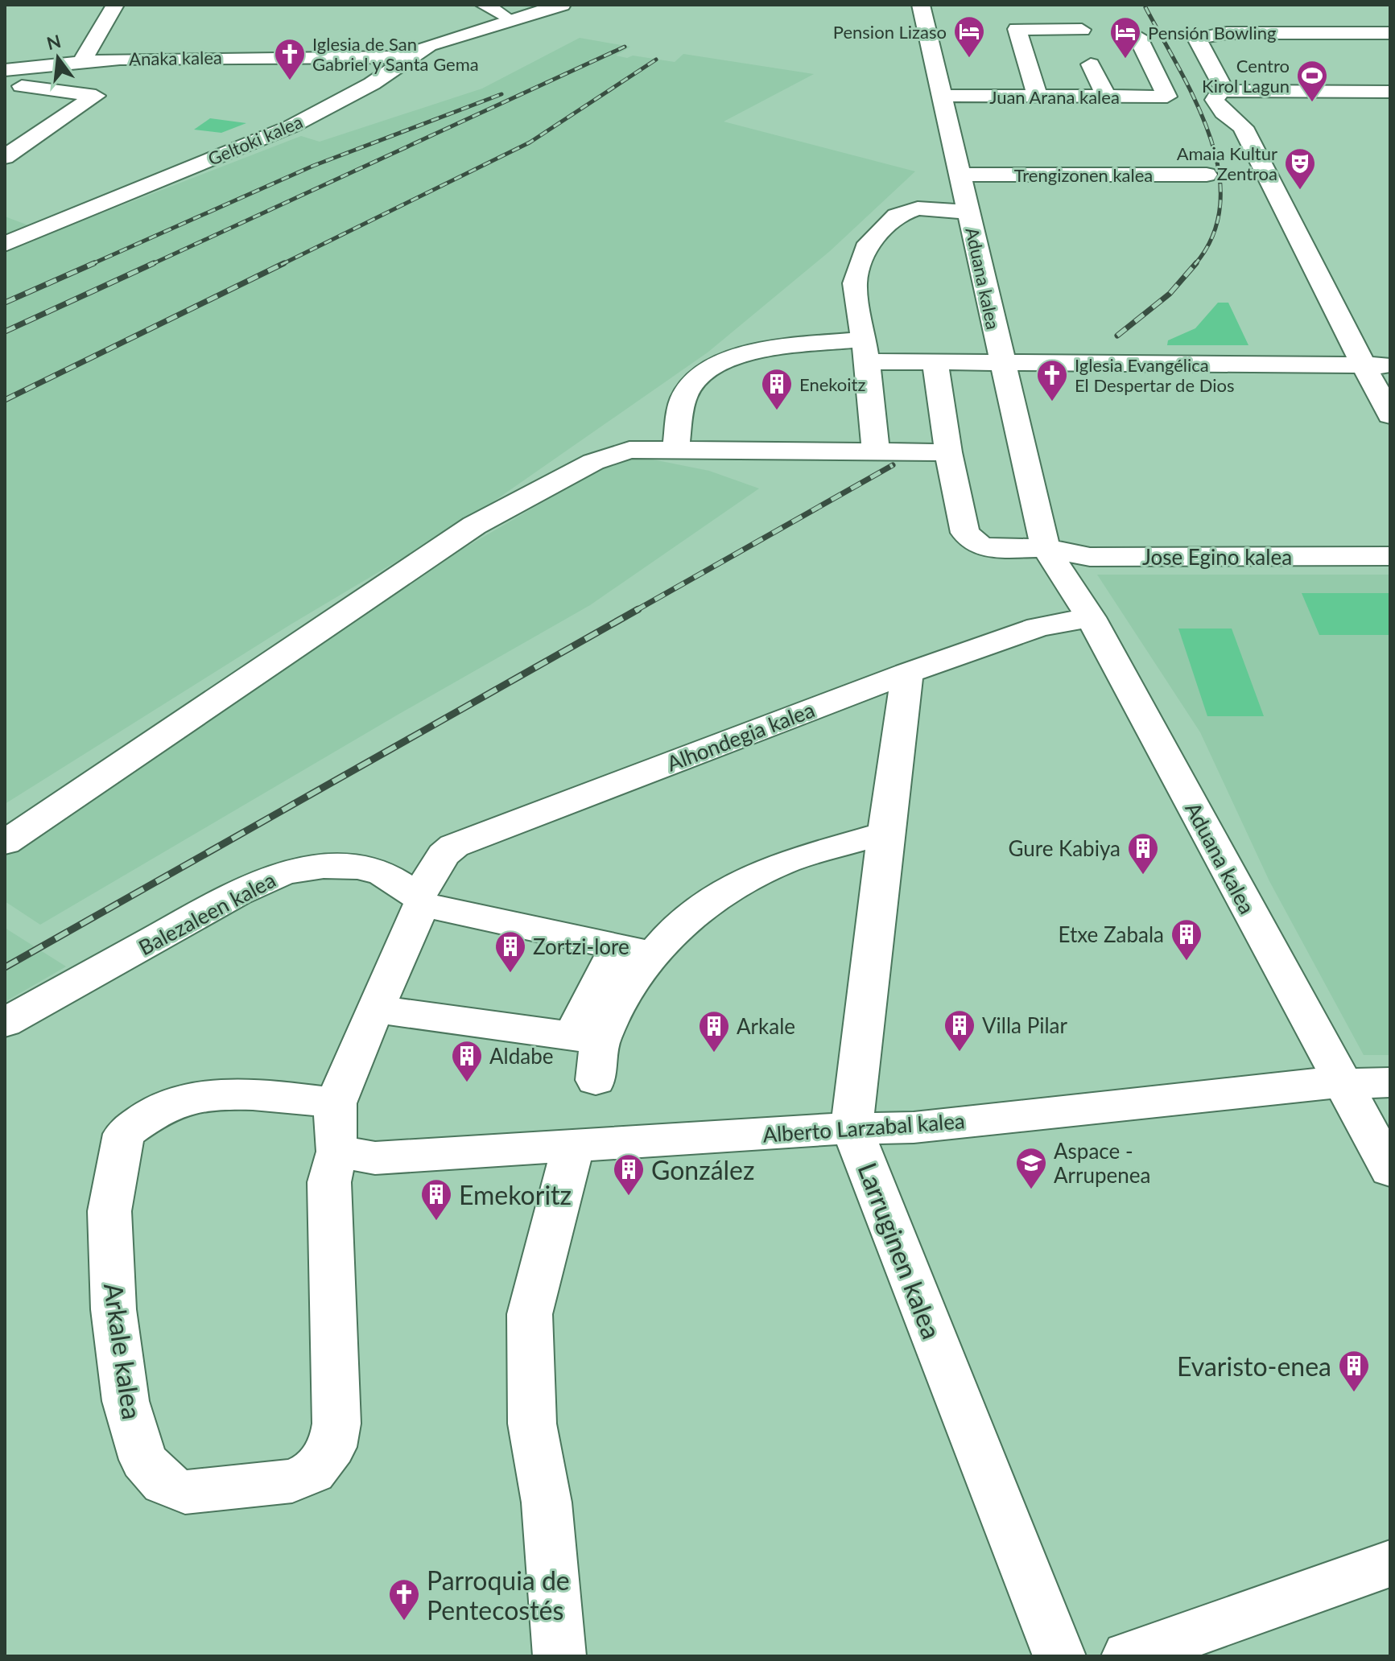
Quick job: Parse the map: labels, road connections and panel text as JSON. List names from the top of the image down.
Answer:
{
  "streets": {
    "street": [
      "Anaka kalea",
      "Juan Arana kalea",
      "Geltoki kalea",
      "Trengizonen kalea",
      "Aduana kalea",
      "Jose Egino kalea",
      "Alhondegia kalea",
      "Balezaleen kalea",
      "Alberto Larzabal kalea",
      "Larruginen kalea",
      "Arkale kalea"
    ]
  },
  "crossings": [
    ["Anaka kalea", "Geltoki kalea"],
    ["Juan Arana kalea", "Aduana kalea"],
    ["Trengizonen kalea", "Aduana kalea"],
    ["Aduana kalea", "Jose Egino kalea"],
    ["Aduana kalea", "Alhondegia kalea"],
    ["Aduana kalea", "Alberto Larzabal kalea"],
    ["Alhondegia kalea", "Balezaleen kalea"],
    ["Alhondegia kalea", "Larruginen kalea"],
    ["Alhondegia kalea", "Arkale kalea"],
    ["Balezaleen kalea", "Arkale kalea"],
    ["Alberto Larzabal kalea", "Larruginen kalea"],
    ["Alberto Larzabal kalea", "Arkale kalea"]
  ],
  "places": {
    "hotel": ["Pension Lizaso", "Pensión Bowling"],
    "church": ["Iglesia de San Gabriel y Santa Gema", "Iglesia Evangélica El Despertar de Dios", "Parroquia de Pentecostés"],
    "sports": ["Centro Kirol Lagun"],
    "theatre": ["Amaia Kultur Zentroa"],
    "building": [
      "Enekoitz",
      "Gure Kabiya",
      "Etxe Zabala",
      "Zortzi-lore",
      "Villa Pilar",
      "Arkale",
      "Aldabe",
      "González",
      "Emekoritz",
      "Evaristo-enea"
    ],
    "school or university": ["Aspace - Arrupenea"]
  },
  "north": "top"
}
